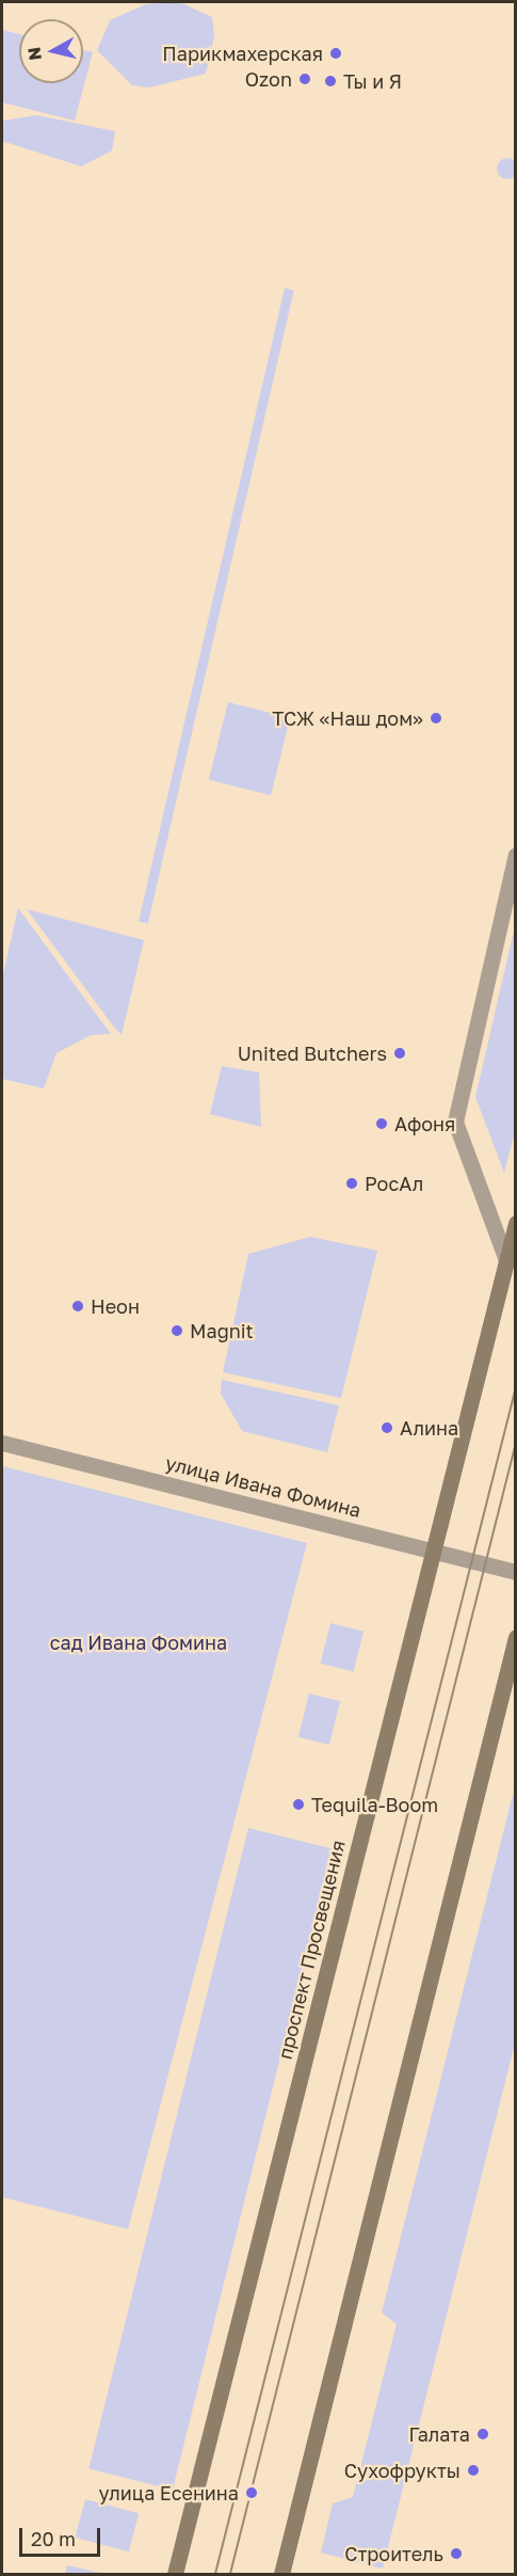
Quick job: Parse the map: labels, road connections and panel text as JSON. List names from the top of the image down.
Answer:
{
  "streets": {
    "main road": ["проспект Просвещения"],
    "street": ["улица Ивана Фомина"]
  },
  "crossings": [
    ["улица Ивана Фомина", "проспект Просвещения"]
  ],
  "parks": ["сад Ивана Фомина"],
  "places": [
    "Парикмахерская",
    "Ozon",
    "Ты и Я",
    "ТСЖ «Наш дом»",
    "United Butchers",
    "Афоня",
    "РосАл",
    "Неон",
    "Magnit",
    "Алина",
    "Tequila-Boom",
    "Галата",
    "Сухофрукты",
    "улица Есенина",
    "Строитель"
  ],
  "scale_bar": "20 m",
  "north": "left"
}
